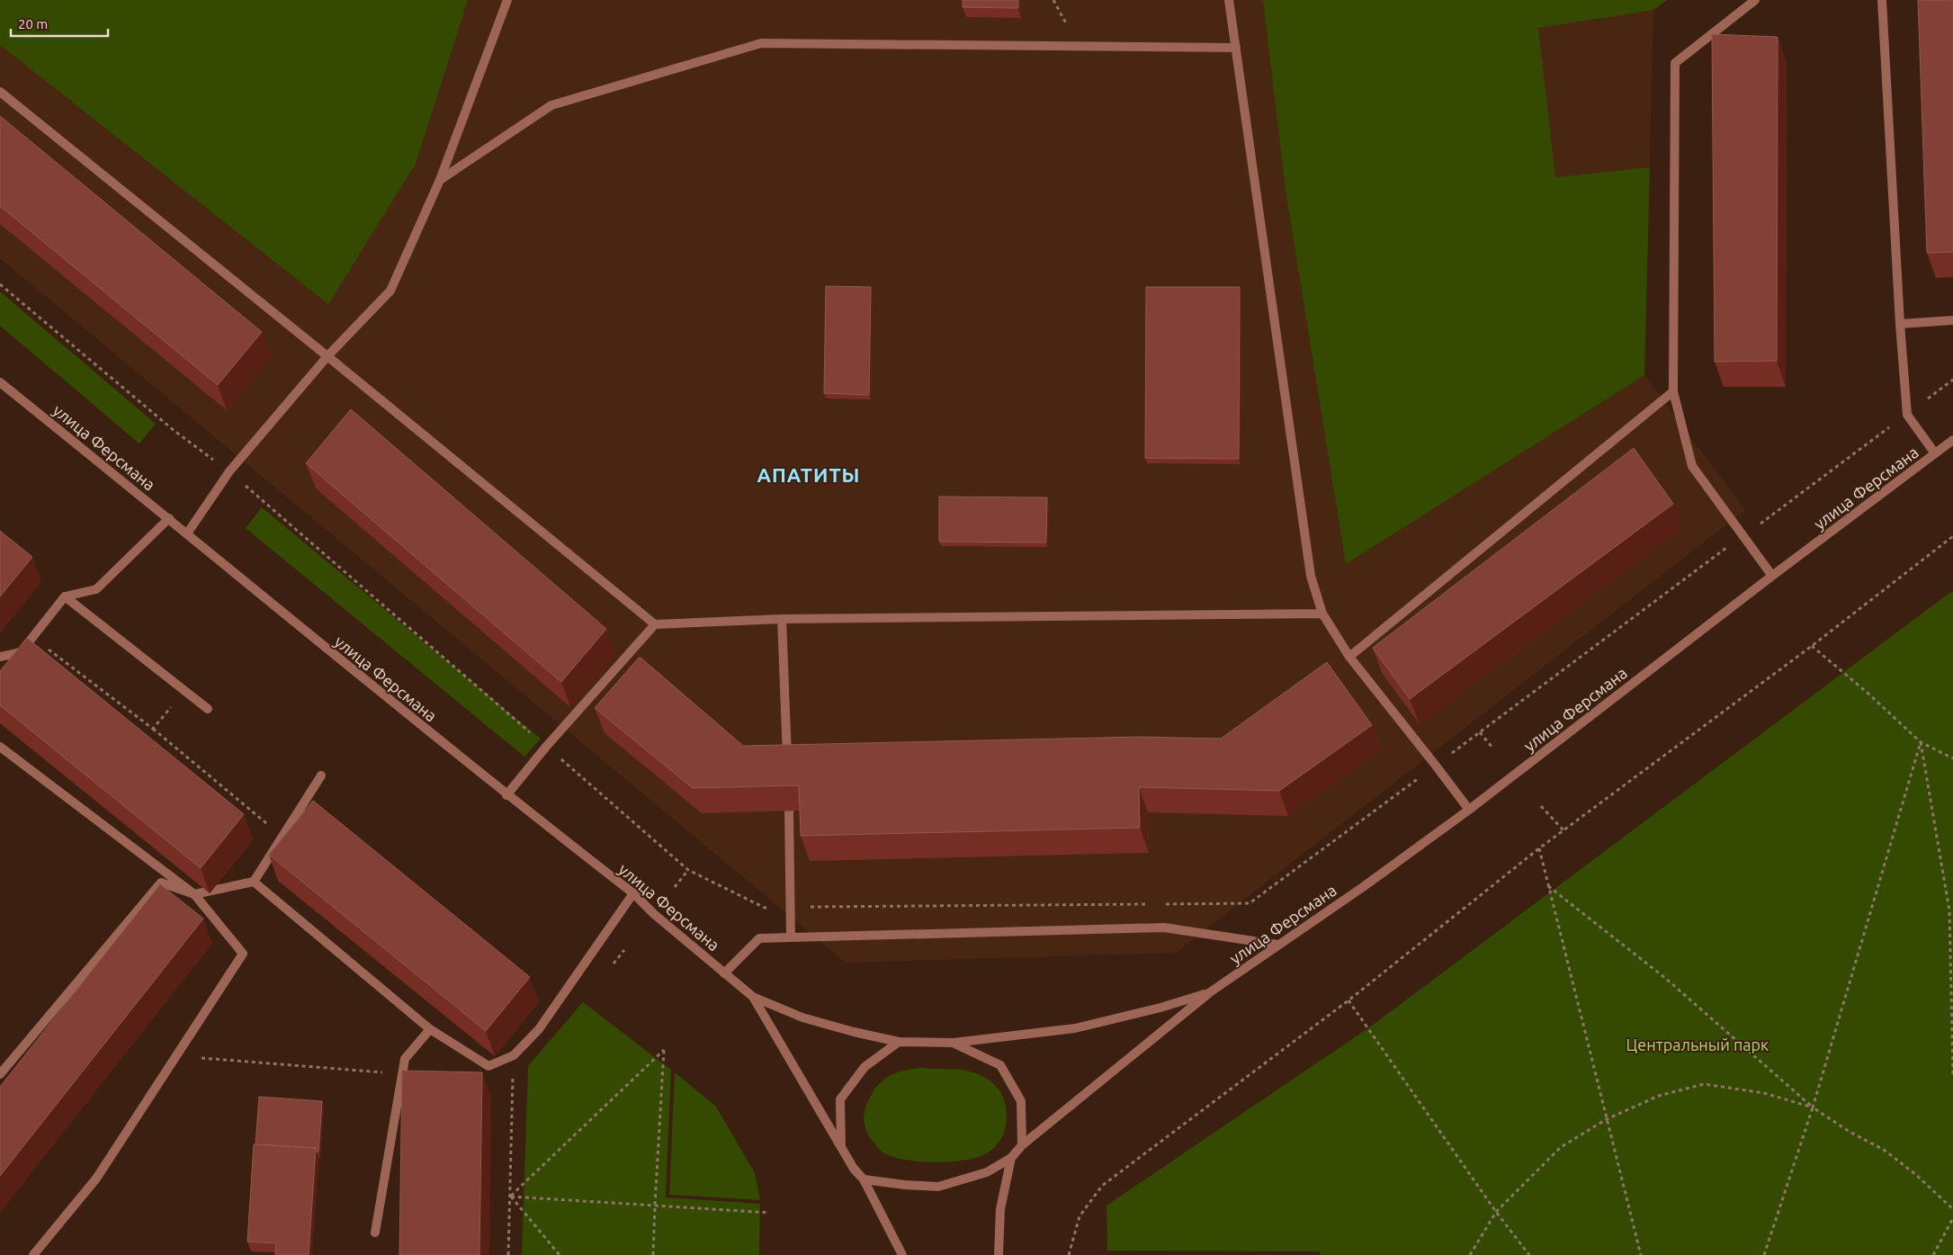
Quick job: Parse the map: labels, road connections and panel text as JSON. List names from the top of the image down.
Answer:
{
  "streets": {
    "street": ["улица Ферсмана"]
  },
  "districts": ["АПАТИТЫ"],
  "parks": ["Центральный парк"],
  "scale_bar": "20 m"
}
